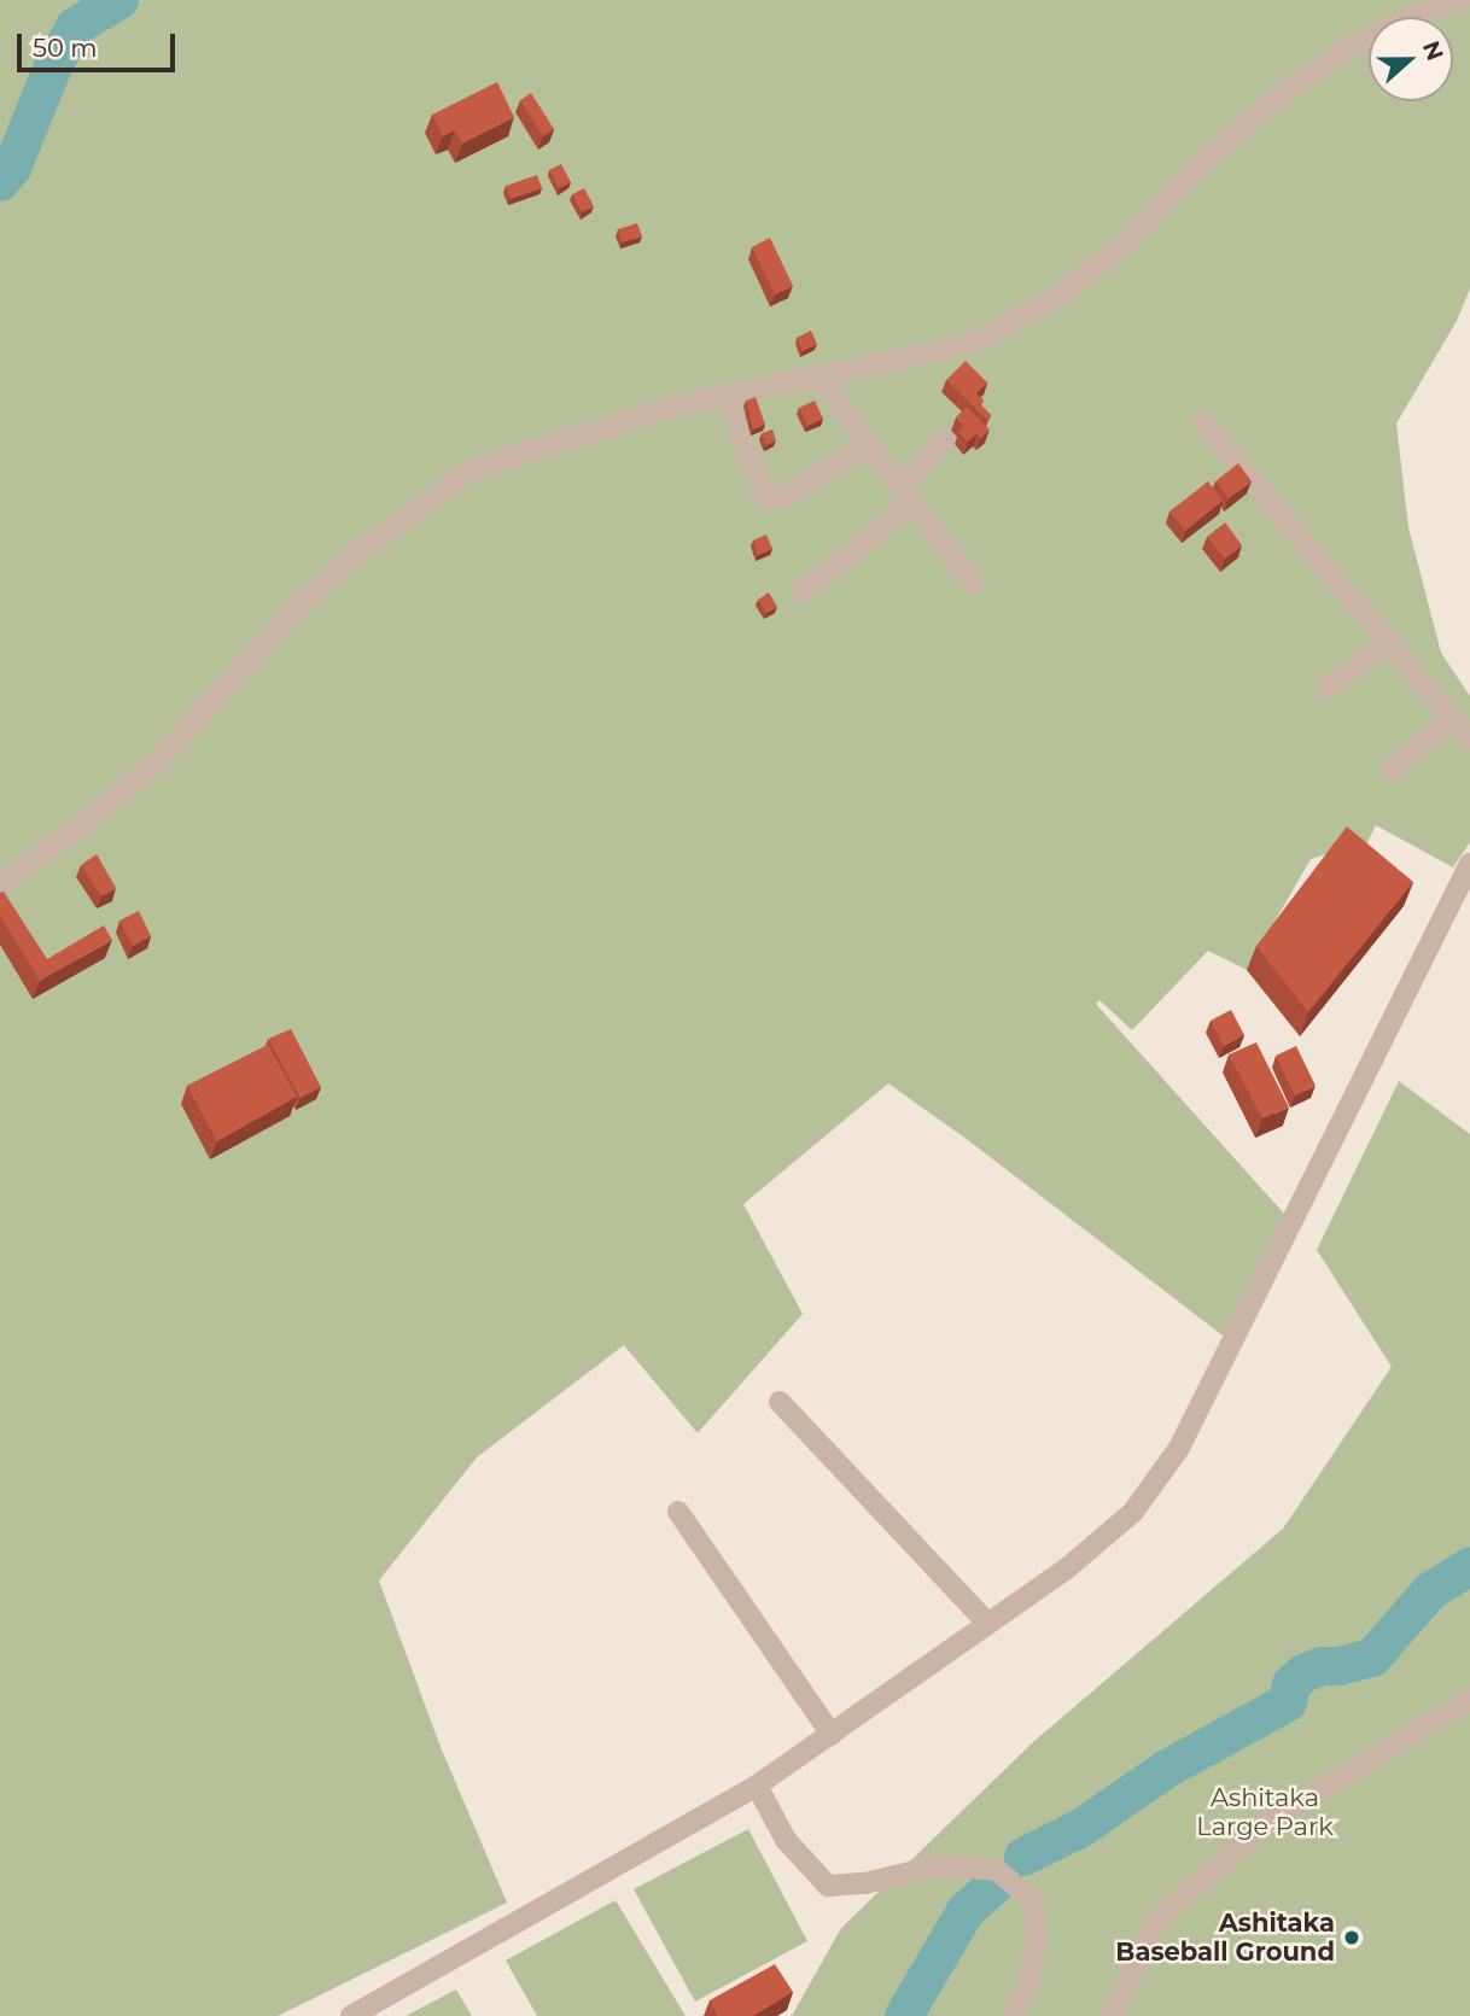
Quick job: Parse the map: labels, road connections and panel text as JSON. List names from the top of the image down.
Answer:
{
  "parks": ["Ashitaka Large Park"],
  "places": ["Ashitaka Baseball Ground"],
  "scale_bar": "50 m",
  "north": "right"
}
